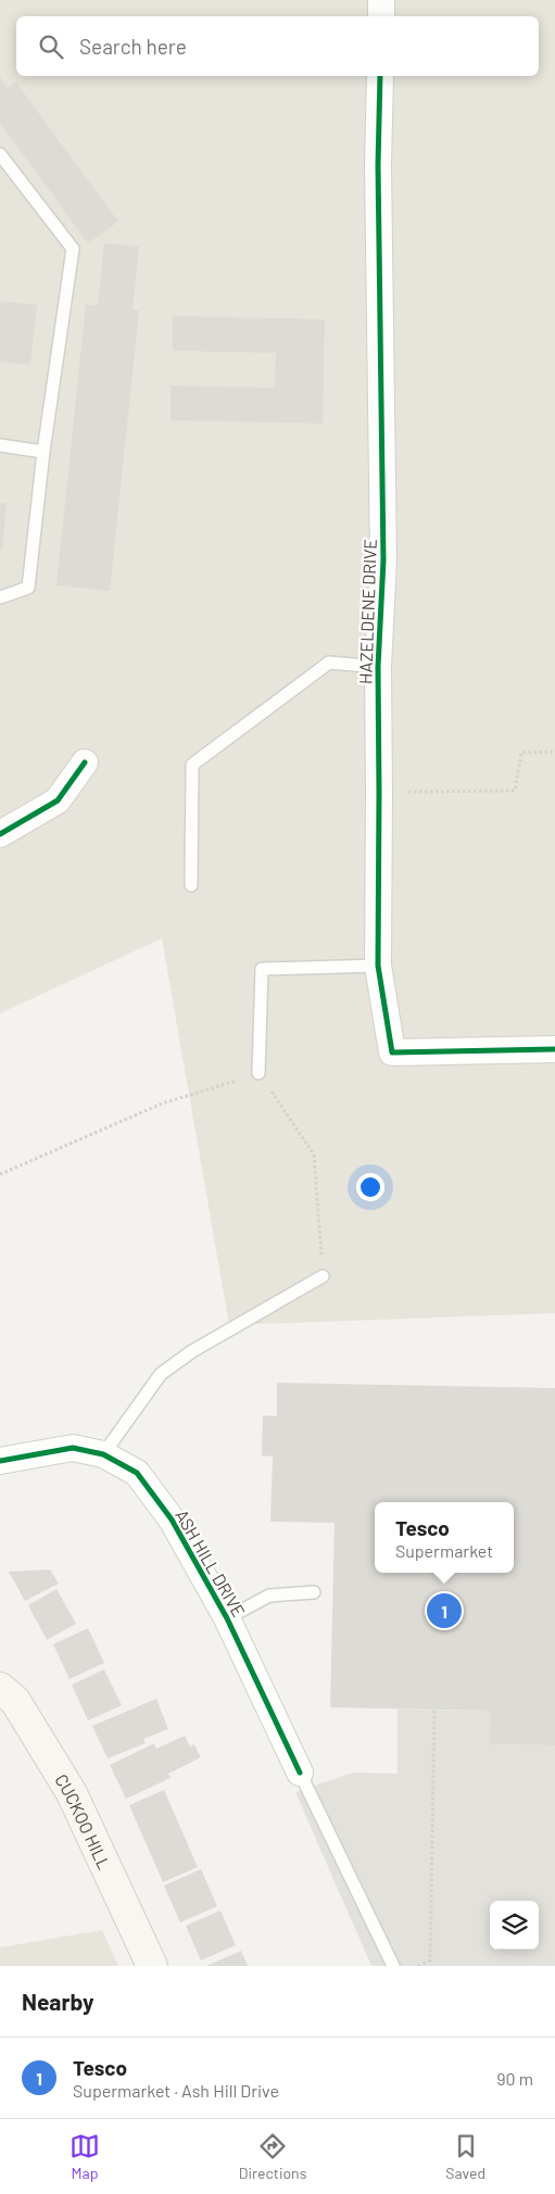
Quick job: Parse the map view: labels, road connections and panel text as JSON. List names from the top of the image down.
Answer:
{
  "streets": {
    "main road": ["CUCKOO HILL"],
    "street": ["HAZELDENE DRIVE", "ASH HILL DRIVE"]
  },
  "page": {
    "search": "Search here",
    "popup": ["Tesco", "Supermarket"],
    "pins": "1",
    "heading": "Nearby",
    "list": [
      {
        "mark": "1",
        "name": "Tesco",
        "note": "Supermarket · Ash Hill Drive",
        "value": "90 m"
      }
    ],
    "nav": ["Map", "Directions", "Saved"]
  }
}
